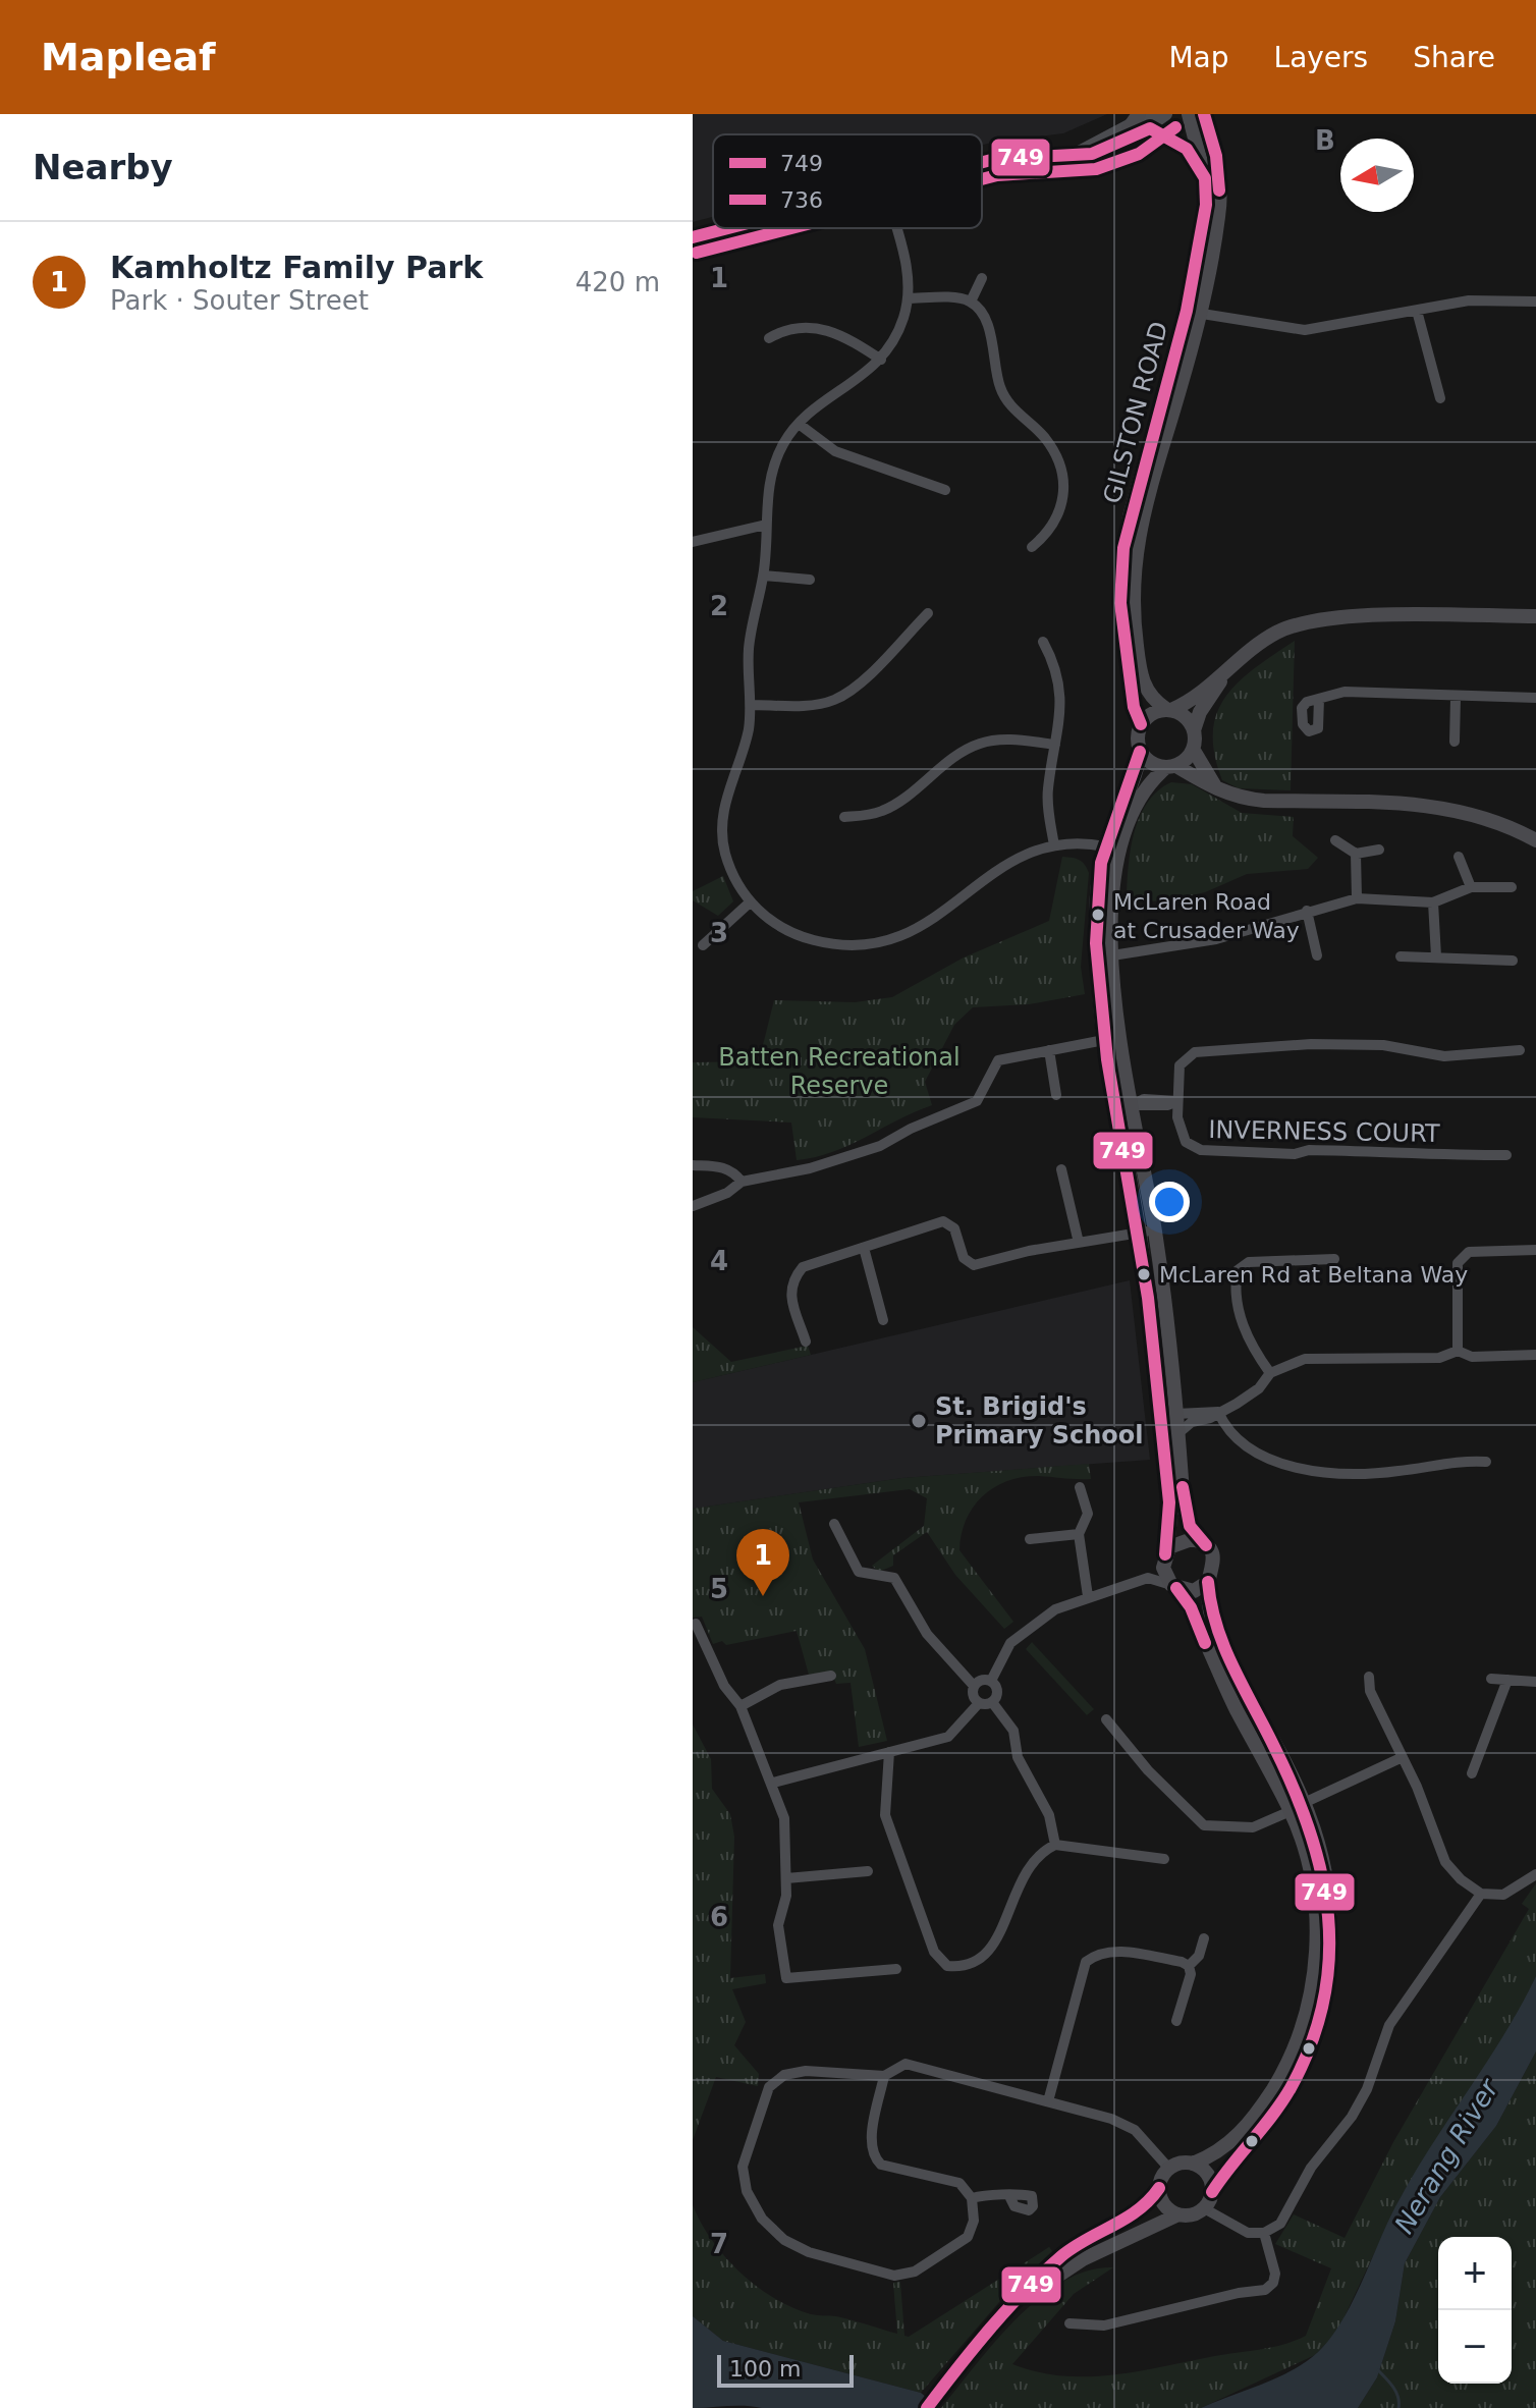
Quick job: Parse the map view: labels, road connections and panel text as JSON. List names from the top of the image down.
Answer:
{
  "streets": {
    "main road": ["GILSTON ROAD"],
    "street": ["INVERNESS COURT"]
  },
  "water": ["Nerang River"],
  "parks": ["Batten Recreational Reserve"],
  "places": ["McLaren Road at Crusader Way", "McLaren Rd at Beltana Way", "St. Brigid's Primary School"],
  "lines": ["transit line 749", "transit line 736"],
  "legend": ["749", "736"],
  "scale_bar": "100 m",
  "north": "left",
  "page": {
    "header": "Mapleaf",
    "nav": ["Map", "Layers", "Share"],
    "heading": "Nearby",
    "list": [
      {
        "mark": "1",
        "name": "Kamholtz Family Park",
        "note": "Park · Souter Street",
        "value": "420 m"
      }
    ],
    "pins": "1",
    "map_buttons": ["+", "−"],
    "scale": "100 m"
  },
  "grid": {
    "columns": ["B"],
    "rows": [
      "1",
      "2",
      "3",
      "4",
      "5",
      "6",
      "7"
    ]
  }
}
